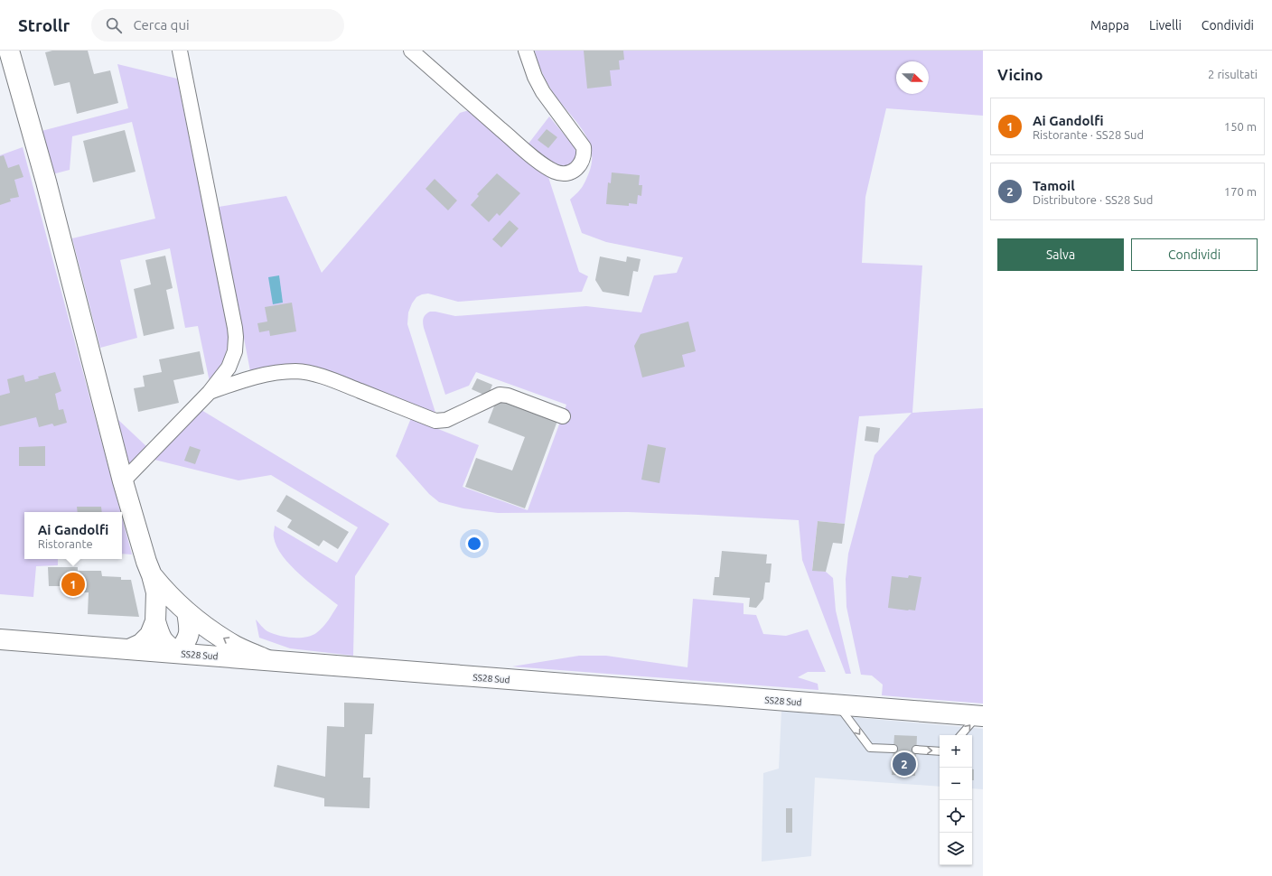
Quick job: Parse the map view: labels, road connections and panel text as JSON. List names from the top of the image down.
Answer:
{
  "streets": {
    "main road": ["SS28 Sud"]
  },
  "north": "right",
  "page": {
    "header": "Strollr",
    "search": "Cerca qui",
    "nav": ["Mappa", "Livelli", "Condividi"],
    "heading": ["Vicino", "2 risultati"],
    "list": [
      {
        "mark": "1",
        "name": "Ai Gandolfi",
        "note": "Ristorante · SS28 Sud",
        "value": "150 m"
      },
      {
        "mark": "2",
        "name": "Tamoil",
        "note": "Distributore · SS28 Sud",
        "value": "170 m"
      }
    ],
    "buttons": ["Salva", "Condividi"],
    "popup": ["Ai Gandolfi", "Ristorante"],
    "pins": ["1", "2"],
    "map_buttons": ["+", "−"]
  }
}
